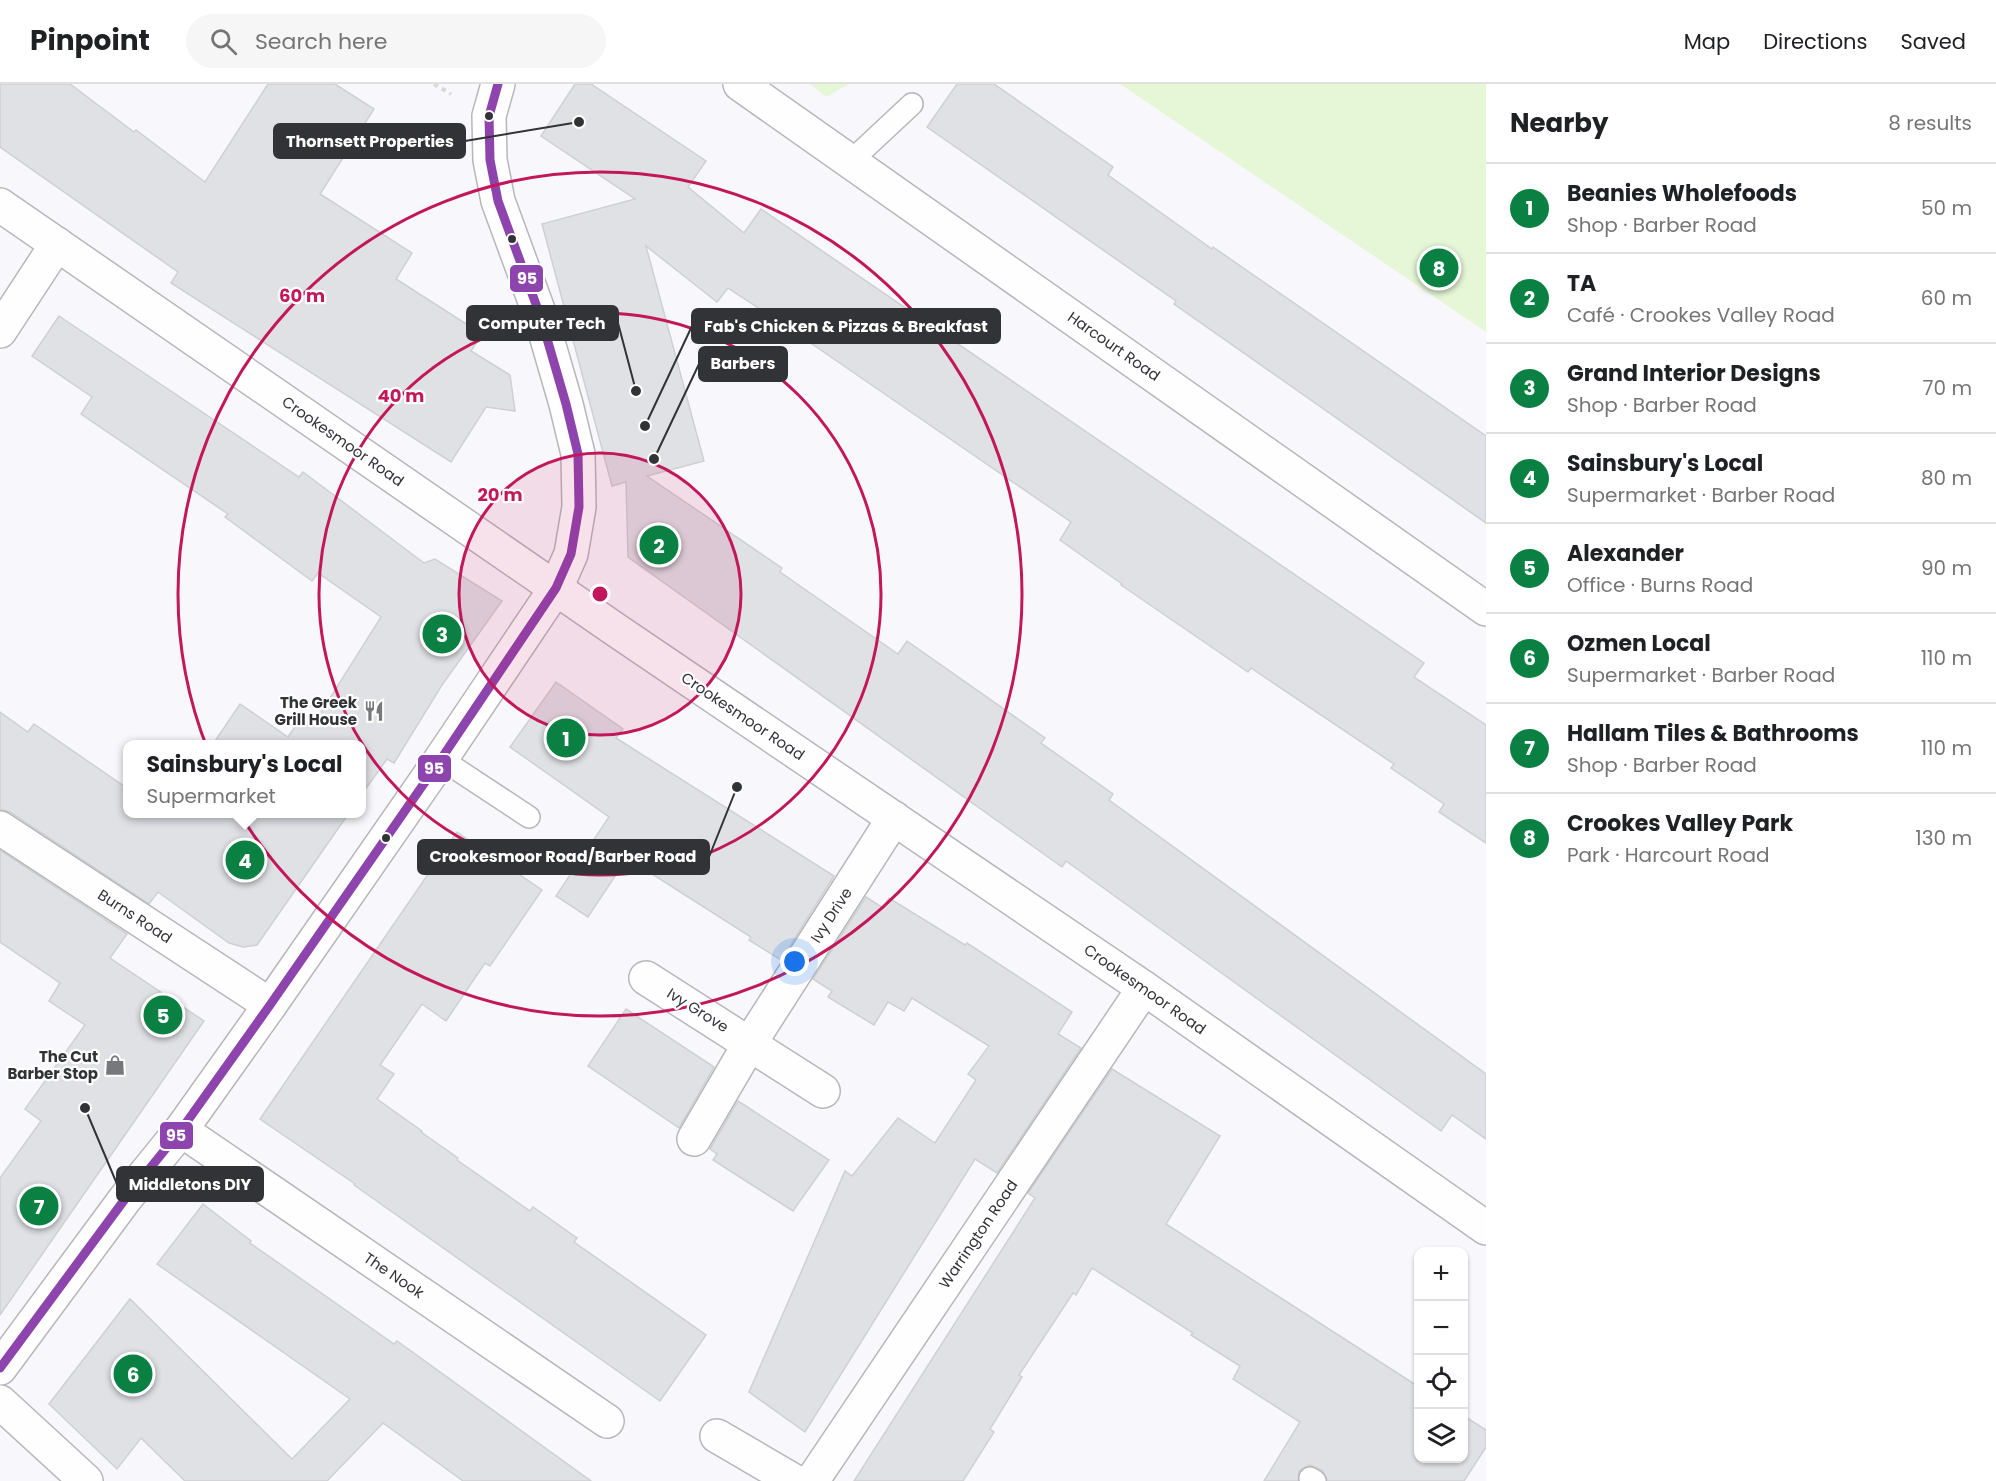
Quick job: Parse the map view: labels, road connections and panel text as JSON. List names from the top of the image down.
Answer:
{
  "streets": {
    "street": [
      "Harcourt Road",
      "Crookesmoor Road",
      "Ivy Drive",
      "Burns Road",
      "Ivy Grove",
      "Warrington Road",
      "The Nook"
    ]
  },
  "crossings": [
    ["Crookesmoor Road", "Ivy Drive"],
    ["Crookesmoor Road", "Warrington Road"],
    ["Ivy Drive", "Ivy Grove"]
  ],
  "places": {
    "other": [
      "Thornsett Properties",
      "Computer Tech",
      "Fab's Chicken & Pizzas & Breakfast",
      "Barbers",
      "Crookesmoor Road/Barber Road",
      "Middletons DIY"
    ],
    "restaurant": ["The Greek Grill House"],
    "shop": ["The Cut Barber Stop"]
  },
  "lines": ["transit line 95"],
  "page": {
    "header": "Pinpoint",
    "search": "Search here",
    "nav": ["Map", "Directions", "Saved"],
    "heading": ["Nearby", "8 results"],
    "list": [
      {
        "mark": "1",
        "name": "Beanies Wholefoods",
        "note": "Shop · Barber Road",
        "value": "50 m"
      },
      {
        "mark": "2",
        "name": "TA",
        "note": "Café · Crookes Valley Road",
        "value": "60 m"
      },
      {
        "mark": "3",
        "name": "Grand Interior Designs",
        "note": "Shop · Barber Road",
        "value": "70 m"
      },
      {
        "mark": "4",
        "name": "Sainsbury's Local",
        "note": "Supermarket · Barber Road",
        "value": "80 m"
      },
      {
        "mark": "5",
        "name": "Alexander",
        "note": "Office · Burns Road",
        "value": "90 m"
      },
      {
        "mark": "6",
        "name": "Ozmen Local",
        "note": "Supermarket · Barber Road",
        "value": "110 m"
      },
      {
        "mark": "7",
        "name": "Hallam Tiles & Bathrooms",
        "note": "Shop · Barber Road",
        "value": "110 m"
      },
      {
        "mark": "8",
        "name": "Crookes Valley Park",
        "note": "Park · Harcourt Road",
        "value": "130 m"
      }
    ],
    "pins": [
      "8",
      "2",
      "3",
      "1",
      "4",
      "5",
      "7",
      "6"
    ],
    "popup": ["Sainsbury's Local", "Supermarket"],
    "map_buttons": ["+", "−"]
  },
  "rings": ["60 m", "40 m", "20 m"]
}
